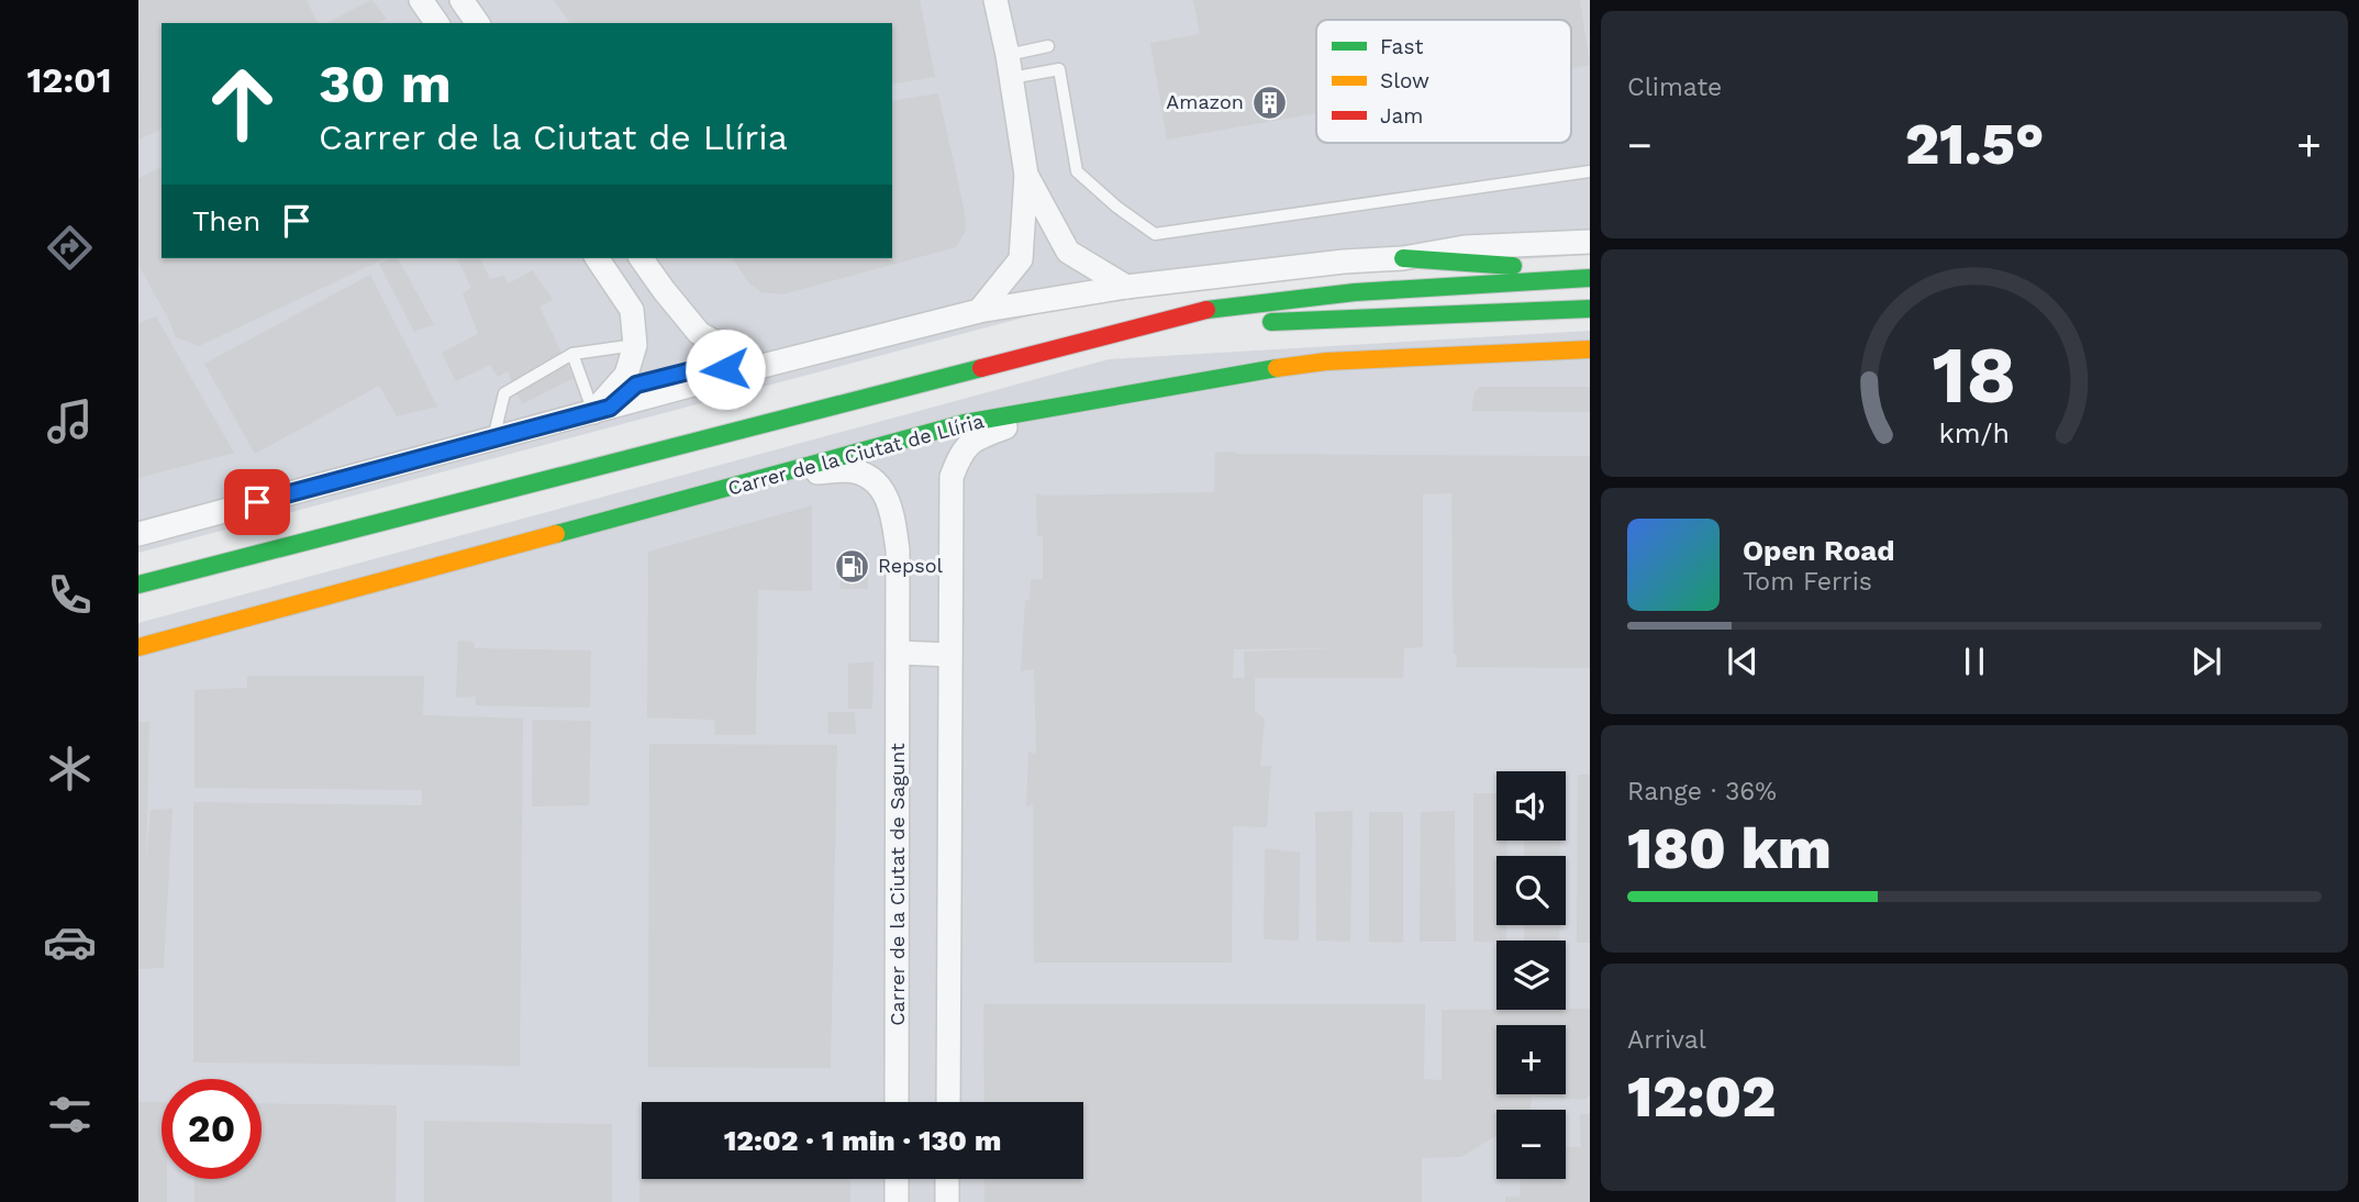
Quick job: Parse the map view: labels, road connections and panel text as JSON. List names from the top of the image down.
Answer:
{
  "streets": {
    "street": ["Carrer de la Ciutat de Llíria", "Carrer de la Ciutat de Sagunt"]
  },
  "crossings": [
    ["Carrer de la Ciutat de Llíria", "Carrer de la Ciutat de Sagunt"]
  ],
  "places": {
    "building": ["Amazon"],
    "fuel station": ["Repsol"]
  },
  "legend": ["Fast", "Slow", "Jam"],
  "page": {
    "tabs": "12:01",
    "tile": [
      "Climate",
      ["Range · 36%", "180 km"],
      ["Arrival", "12:02"]
    ],
    "turn": ["30 m", "Carrer de la Ciutat de Llíria"],
    "heat": ["−", "21.5°", "+"],
    "then": "Then",
    "song": ["Open Road", "Tom Ferris"],
    "map_buttons": ["+", "−"],
    "limit": "20",
    "trip": "12:02 · 1 min · 130 m",
    "gauge": ["18", "km/h"]
  }
}
